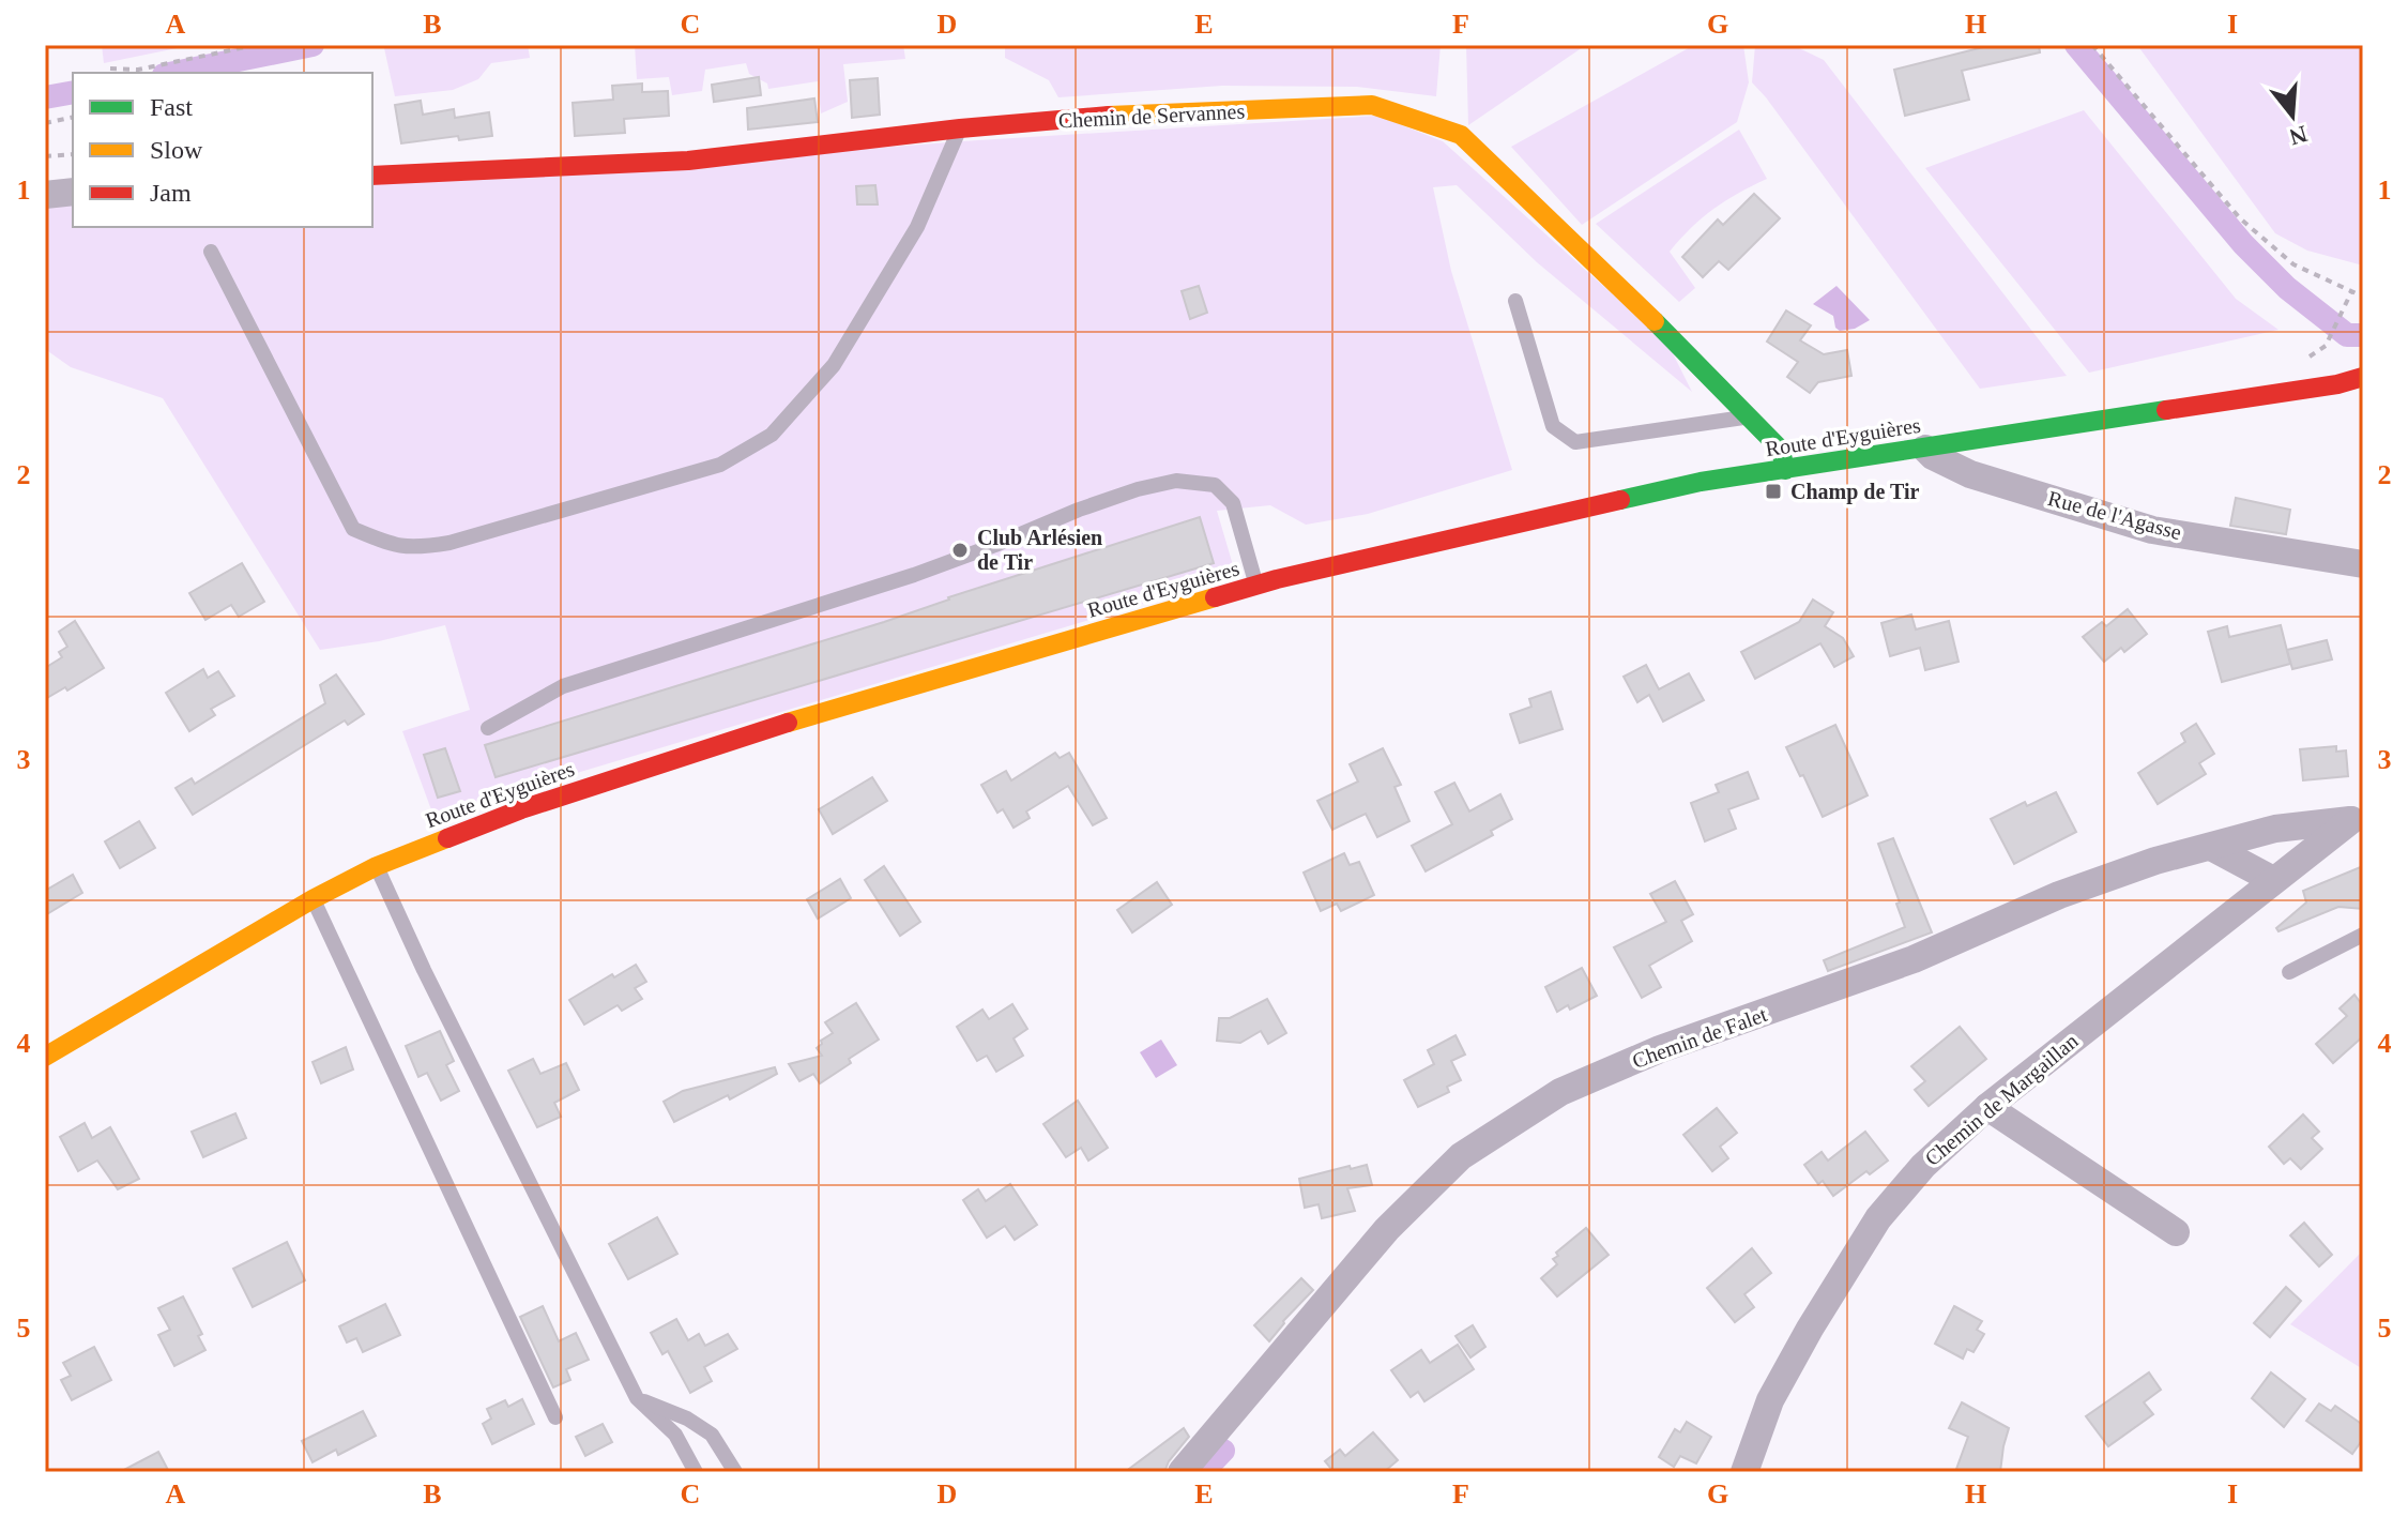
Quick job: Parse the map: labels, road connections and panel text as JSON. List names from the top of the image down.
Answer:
{
  "streets": {
    "main road": ["Chemin de Servannes", "Route d'Eyguières"],
    "street": ["Rue de l'Agasse", "Chemin de Falet", "Chemin de Margaillan"]
  },
  "crossings": [
    ["Chemin de Servannes", "Route d'Eyguières"],
    ["Route d'Eyguières", "Rue de l'Agasse"],
    ["Chemin de Falet", "Chemin de Margaillan"]
  ],
  "places": {
    "transit": ["Champ de Tir"],
    "other": ["Club Arlésien de Tir"]
  },
  "legend": ["Fast", "Slow", "Jam"],
  "north": "bottom",
  "grid": {
    "columns": [
      "A",
      "B",
      "C",
      "D",
      "E",
      "F",
      "G",
      "H",
      "I"
    ],
    "rows": [
      "1",
      "2",
      "3",
      "4",
      "5"
    ]
  }
}
